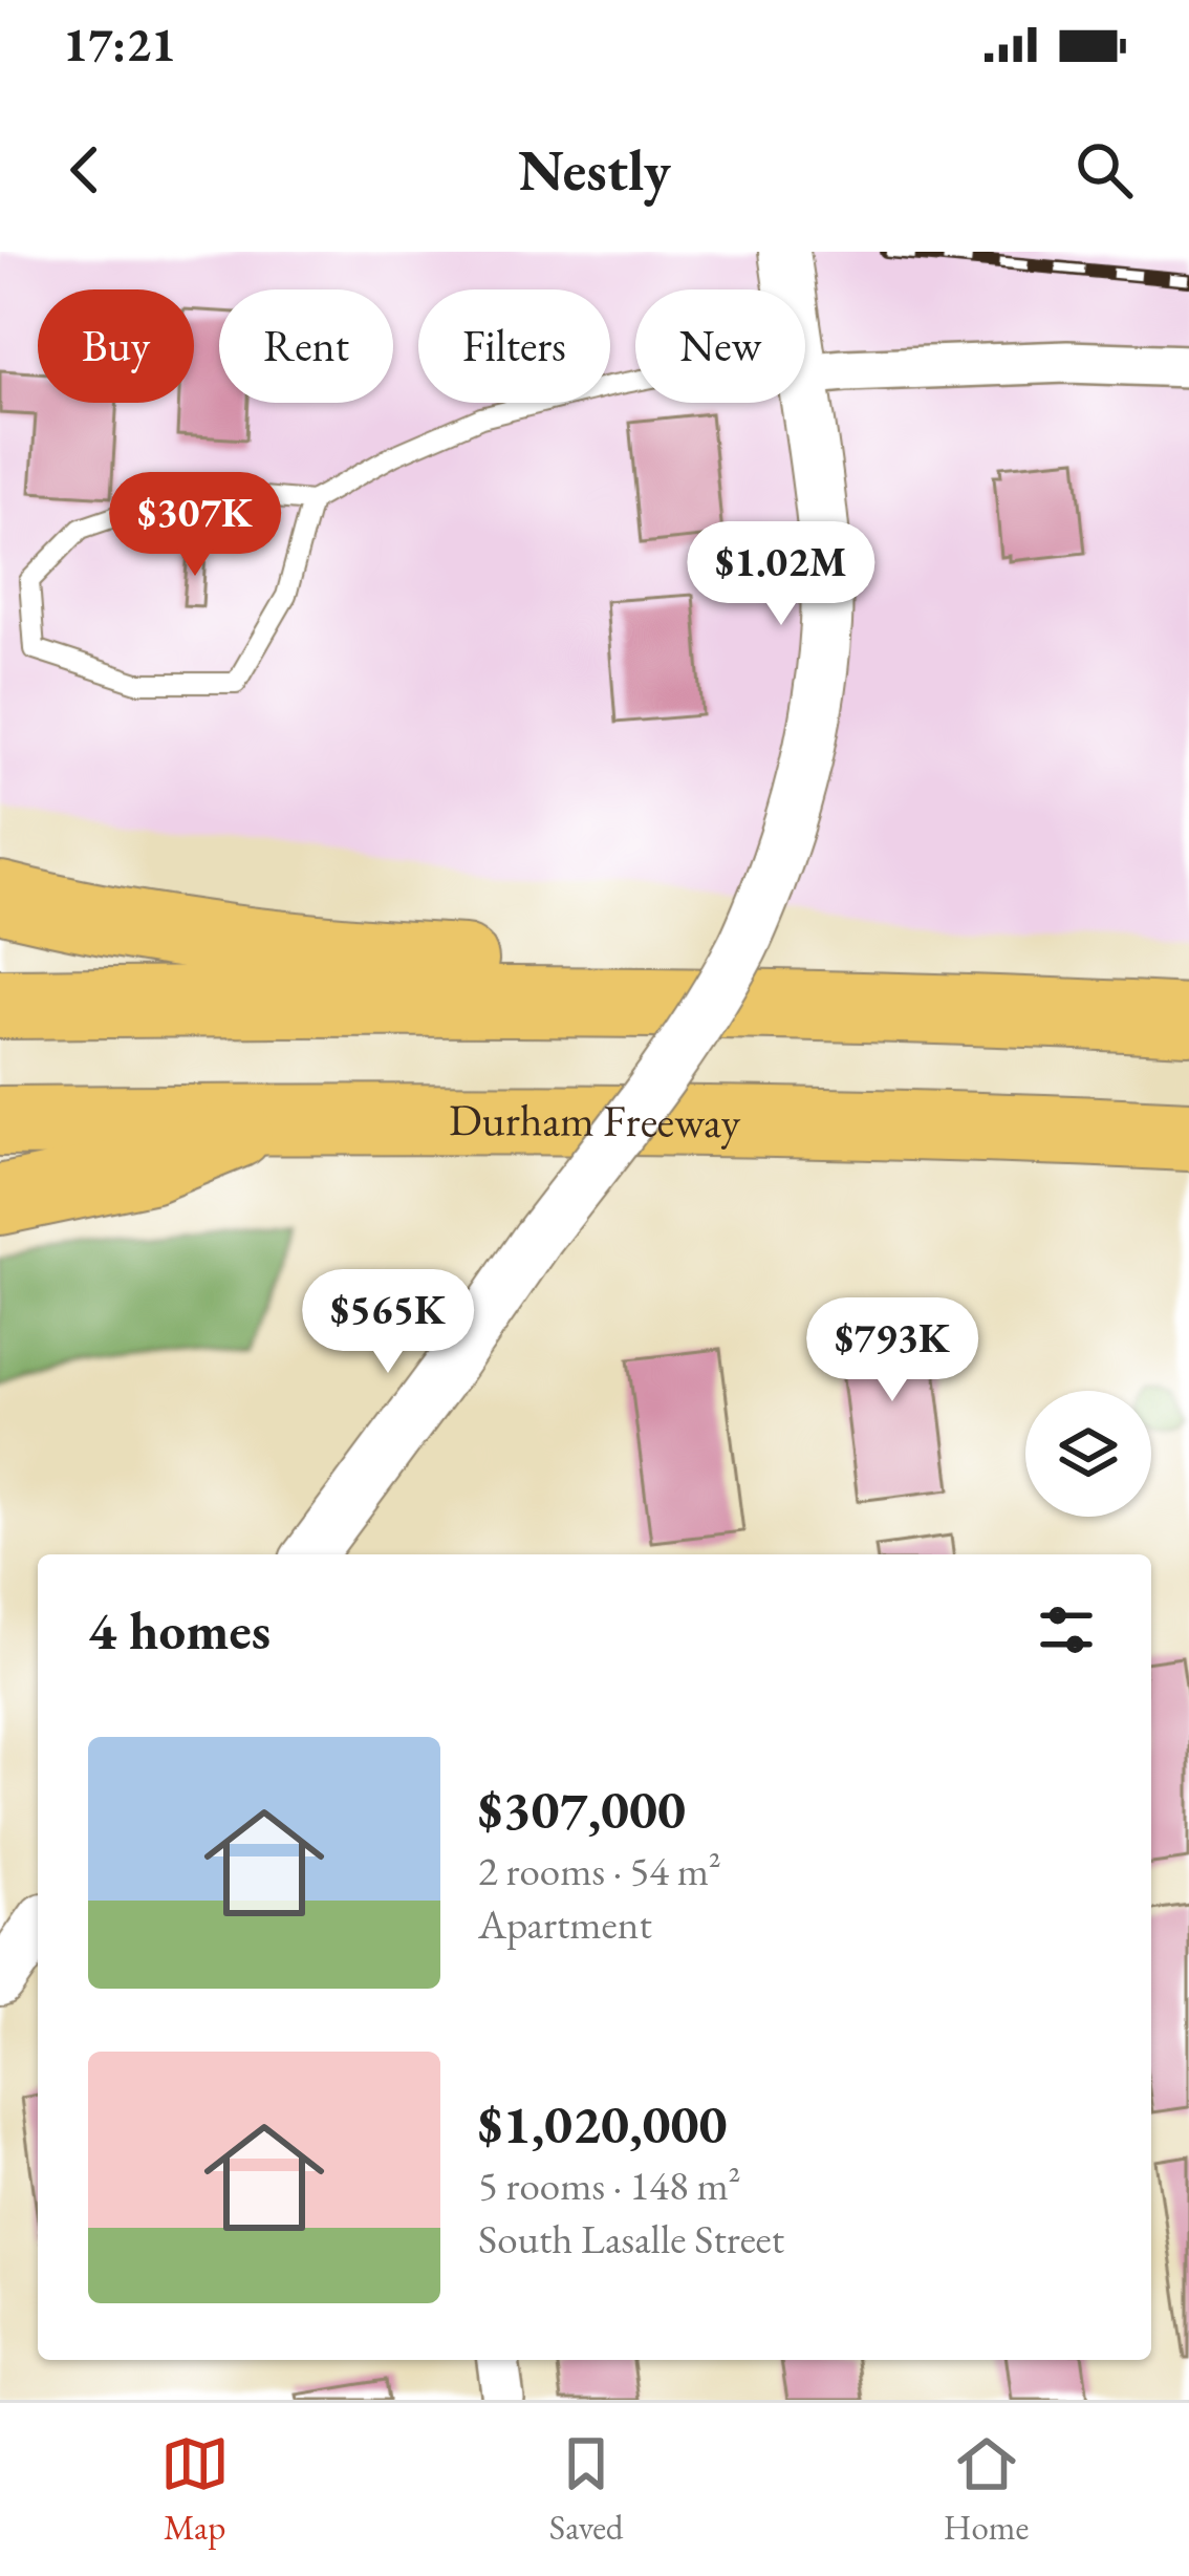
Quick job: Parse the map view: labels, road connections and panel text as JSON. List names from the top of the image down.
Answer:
{
  "streets": {
    "highway": ["Durham Freeway"]
  },
  "page": {
    "status": "17:21",
    "header": "Nestly",
    "chip": [
      "Buy",
      "Rent",
      "Filters",
      "New"
    ],
    "price": [
      "$307K",
      "$1.02M",
      "$565K",
      "$793K"
    ],
    "heading": "4 homes",
    "list": [
      {
        "name": "$307,000",
        "note": "2 rooms · 54 m² · Apartment"
      },
      {
        "name": "$1,020,000",
        "note": "5 rooms · 148 m² · South Lasalle Street"
      }
    ],
    "tabs": ["Map", "Saved", "Home"]
  }
}
